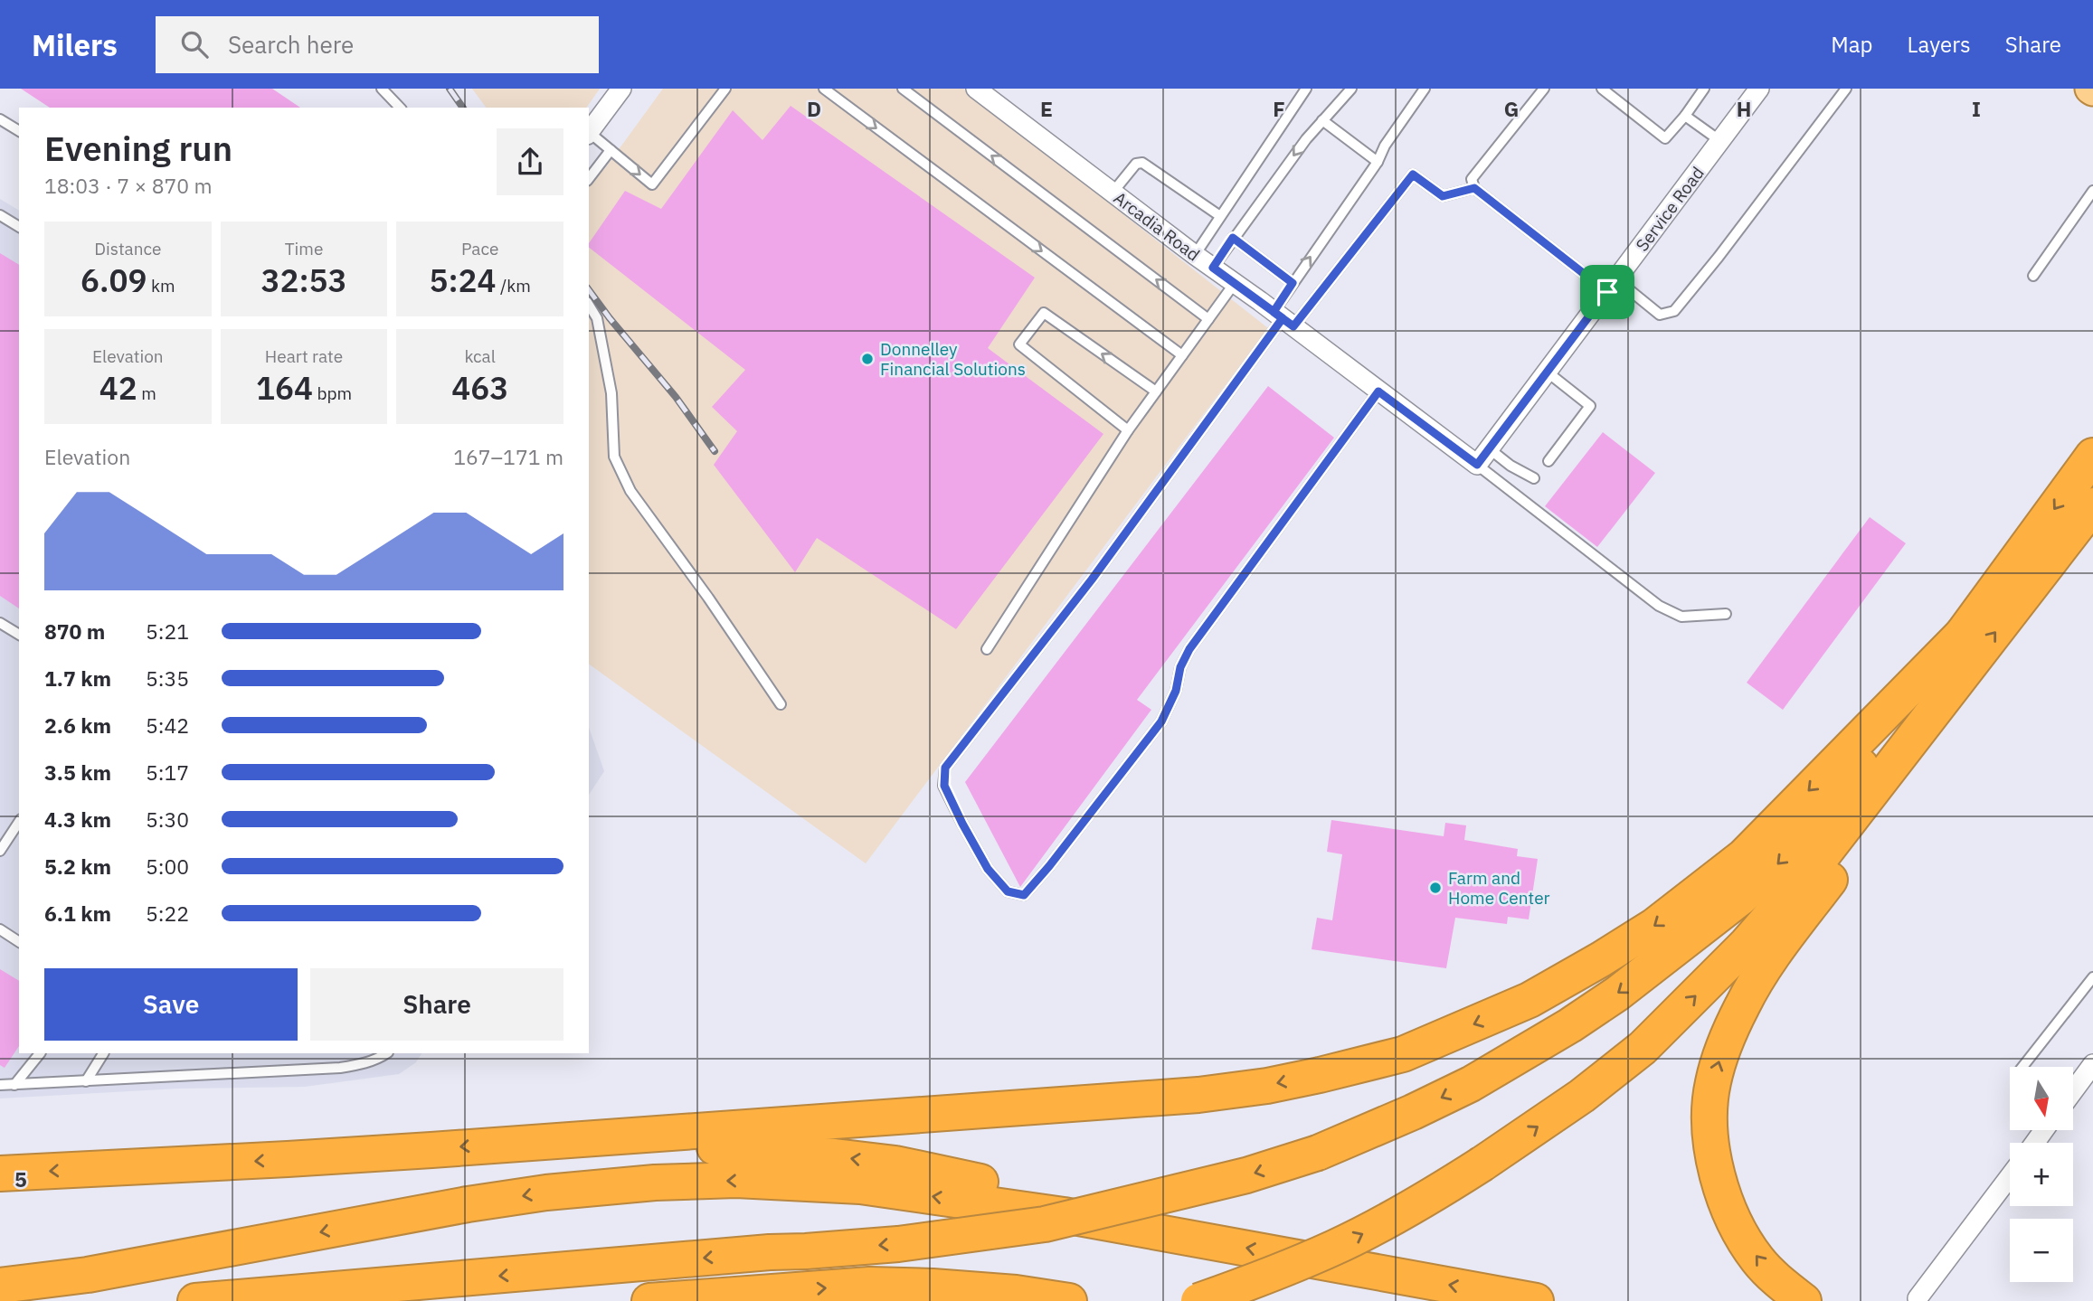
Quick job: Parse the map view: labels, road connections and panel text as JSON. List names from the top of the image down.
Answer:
{
  "streets": {
    "street": ["Service Road", "Arcadia Road"]
  },
  "places": ["Donnelley Financial Solutions", "Farm and Home Center"],
  "north": "bottom",
  "page": {
    "header": "Milers",
    "search": "Search here",
    "nav": ["Map", "Layers", "Share"],
    "heading": ["Evening run", "18:03 · 7 × 870 m"],
    "stats": [
      ["Distance", "6.09 km"],
      ["Time", "32:53"],
      ["Pace", "5:24 /km"],
      ["Elevation", "42 m"],
      ["Heart rate", "164 bpm"],
      ["kcal", "463"]
    ],
    "chart": ["Elevation", "167–171 m"],
    "list": [
      {
        "name": "870 m",
        "note": "5:21"
      },
      {
        "name": "1.7 km",
        "note": "5:35"
      },
      {
        "name": "2.6 km",
        "note": "5:42"
      },
      {
        "name": "3.5 km",
        "note": "5:17"
      },
      {
        "name": "4.3 km",
        "note": "5:30"
      },
      {
        "name": "5.2 km",
        "note": "5:00"
      },
      {
        "name": "6.1 km",
        "note": "5:22"
      }
    ],
    "buttons": ["Save", "Share"],
    "map_buttons": ["+", "−"]
  },
  "grid": {
    "columns": [
      "D",
      "E",
      "F",
      "G",
      "H",
      "I"
    ],
    "rows": ["5"]
  }
}
